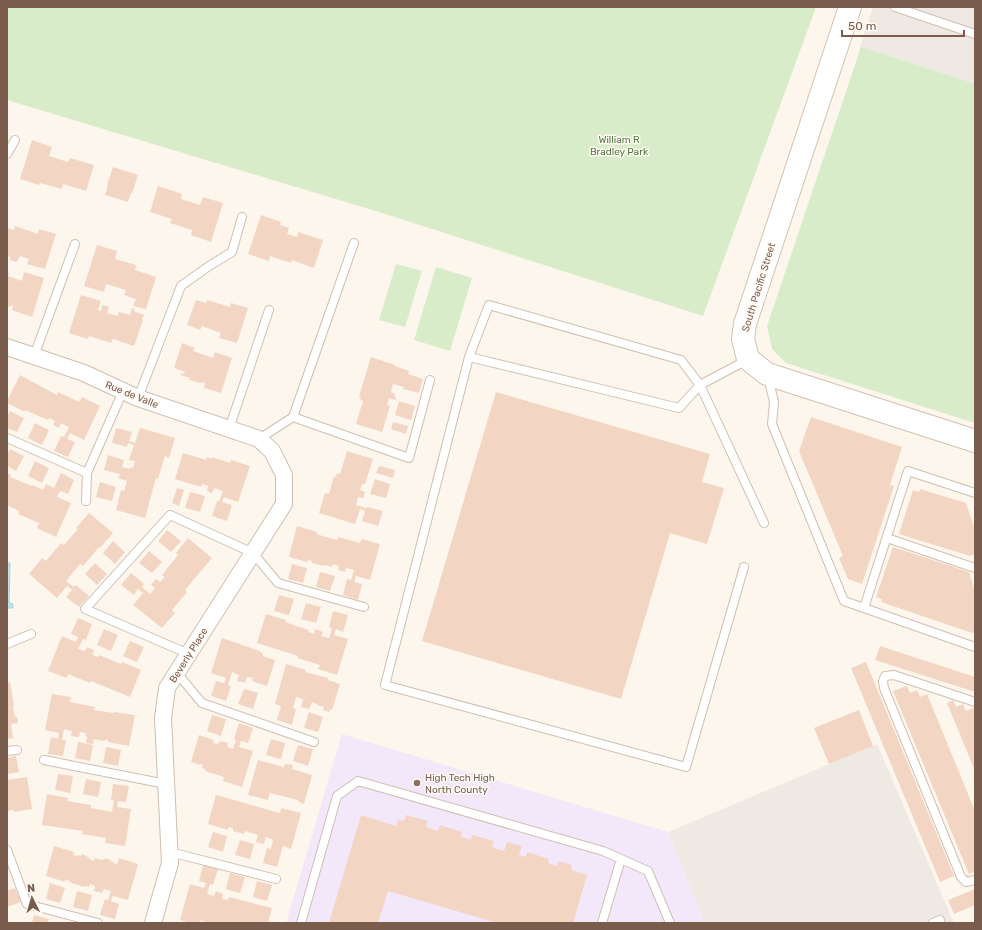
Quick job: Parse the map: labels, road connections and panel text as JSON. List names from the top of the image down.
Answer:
{
  "streets": {
    "street": ["South Pacific Street", "Rue de Valle", "Beverly Place"]
  },
  "crossings": [
    ["Rue de Valle", "Beverly Place"]
  ],
  "parks": ["William R Bradley Park"],
  "places": ["High Tech High North County"],
  "scale_bar": "50 m",
  "north": "top"
}
